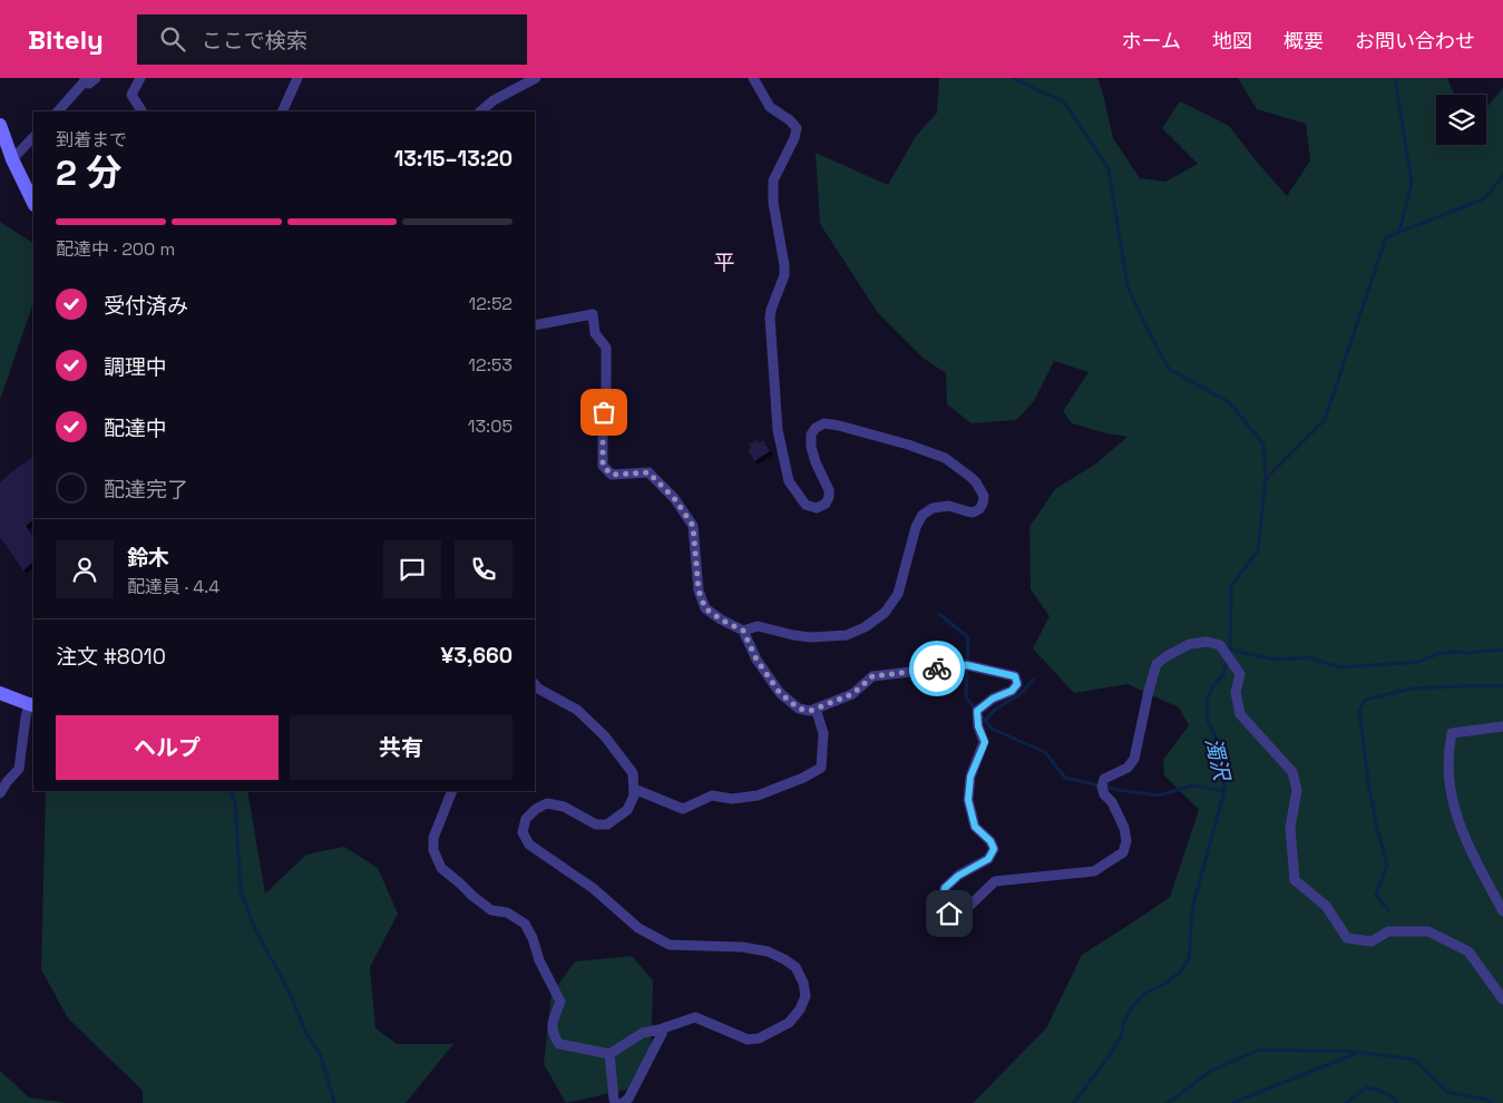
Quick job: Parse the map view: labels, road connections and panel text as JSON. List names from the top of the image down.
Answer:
{
  "districts": ["平"],
  "water": ["濁沢"],
  "page": {
    "header": "Bitely",
    "search": "ここで検索",
    "nav": [
      "ホーム",
      "地図",
      "概要",
      "お問い合わせ"
    ],
    "heading": ["2 分", "到着まで", "13:15–13:20"],
    "panel": [
      "鈴木",
      "配達員 · 4.4",
      "注文 #8010",
      "¥3,660"
    ],
    "bar": "配達中 · 200 m",
    "list": [
      ["受付済み", "12:52"],
      ["調理中", "12:53"],
      ["配達中", "13:05"],
      "配達完了"
    ],
    "buttons": ["ヘルプ", "共有"]
  }
}
